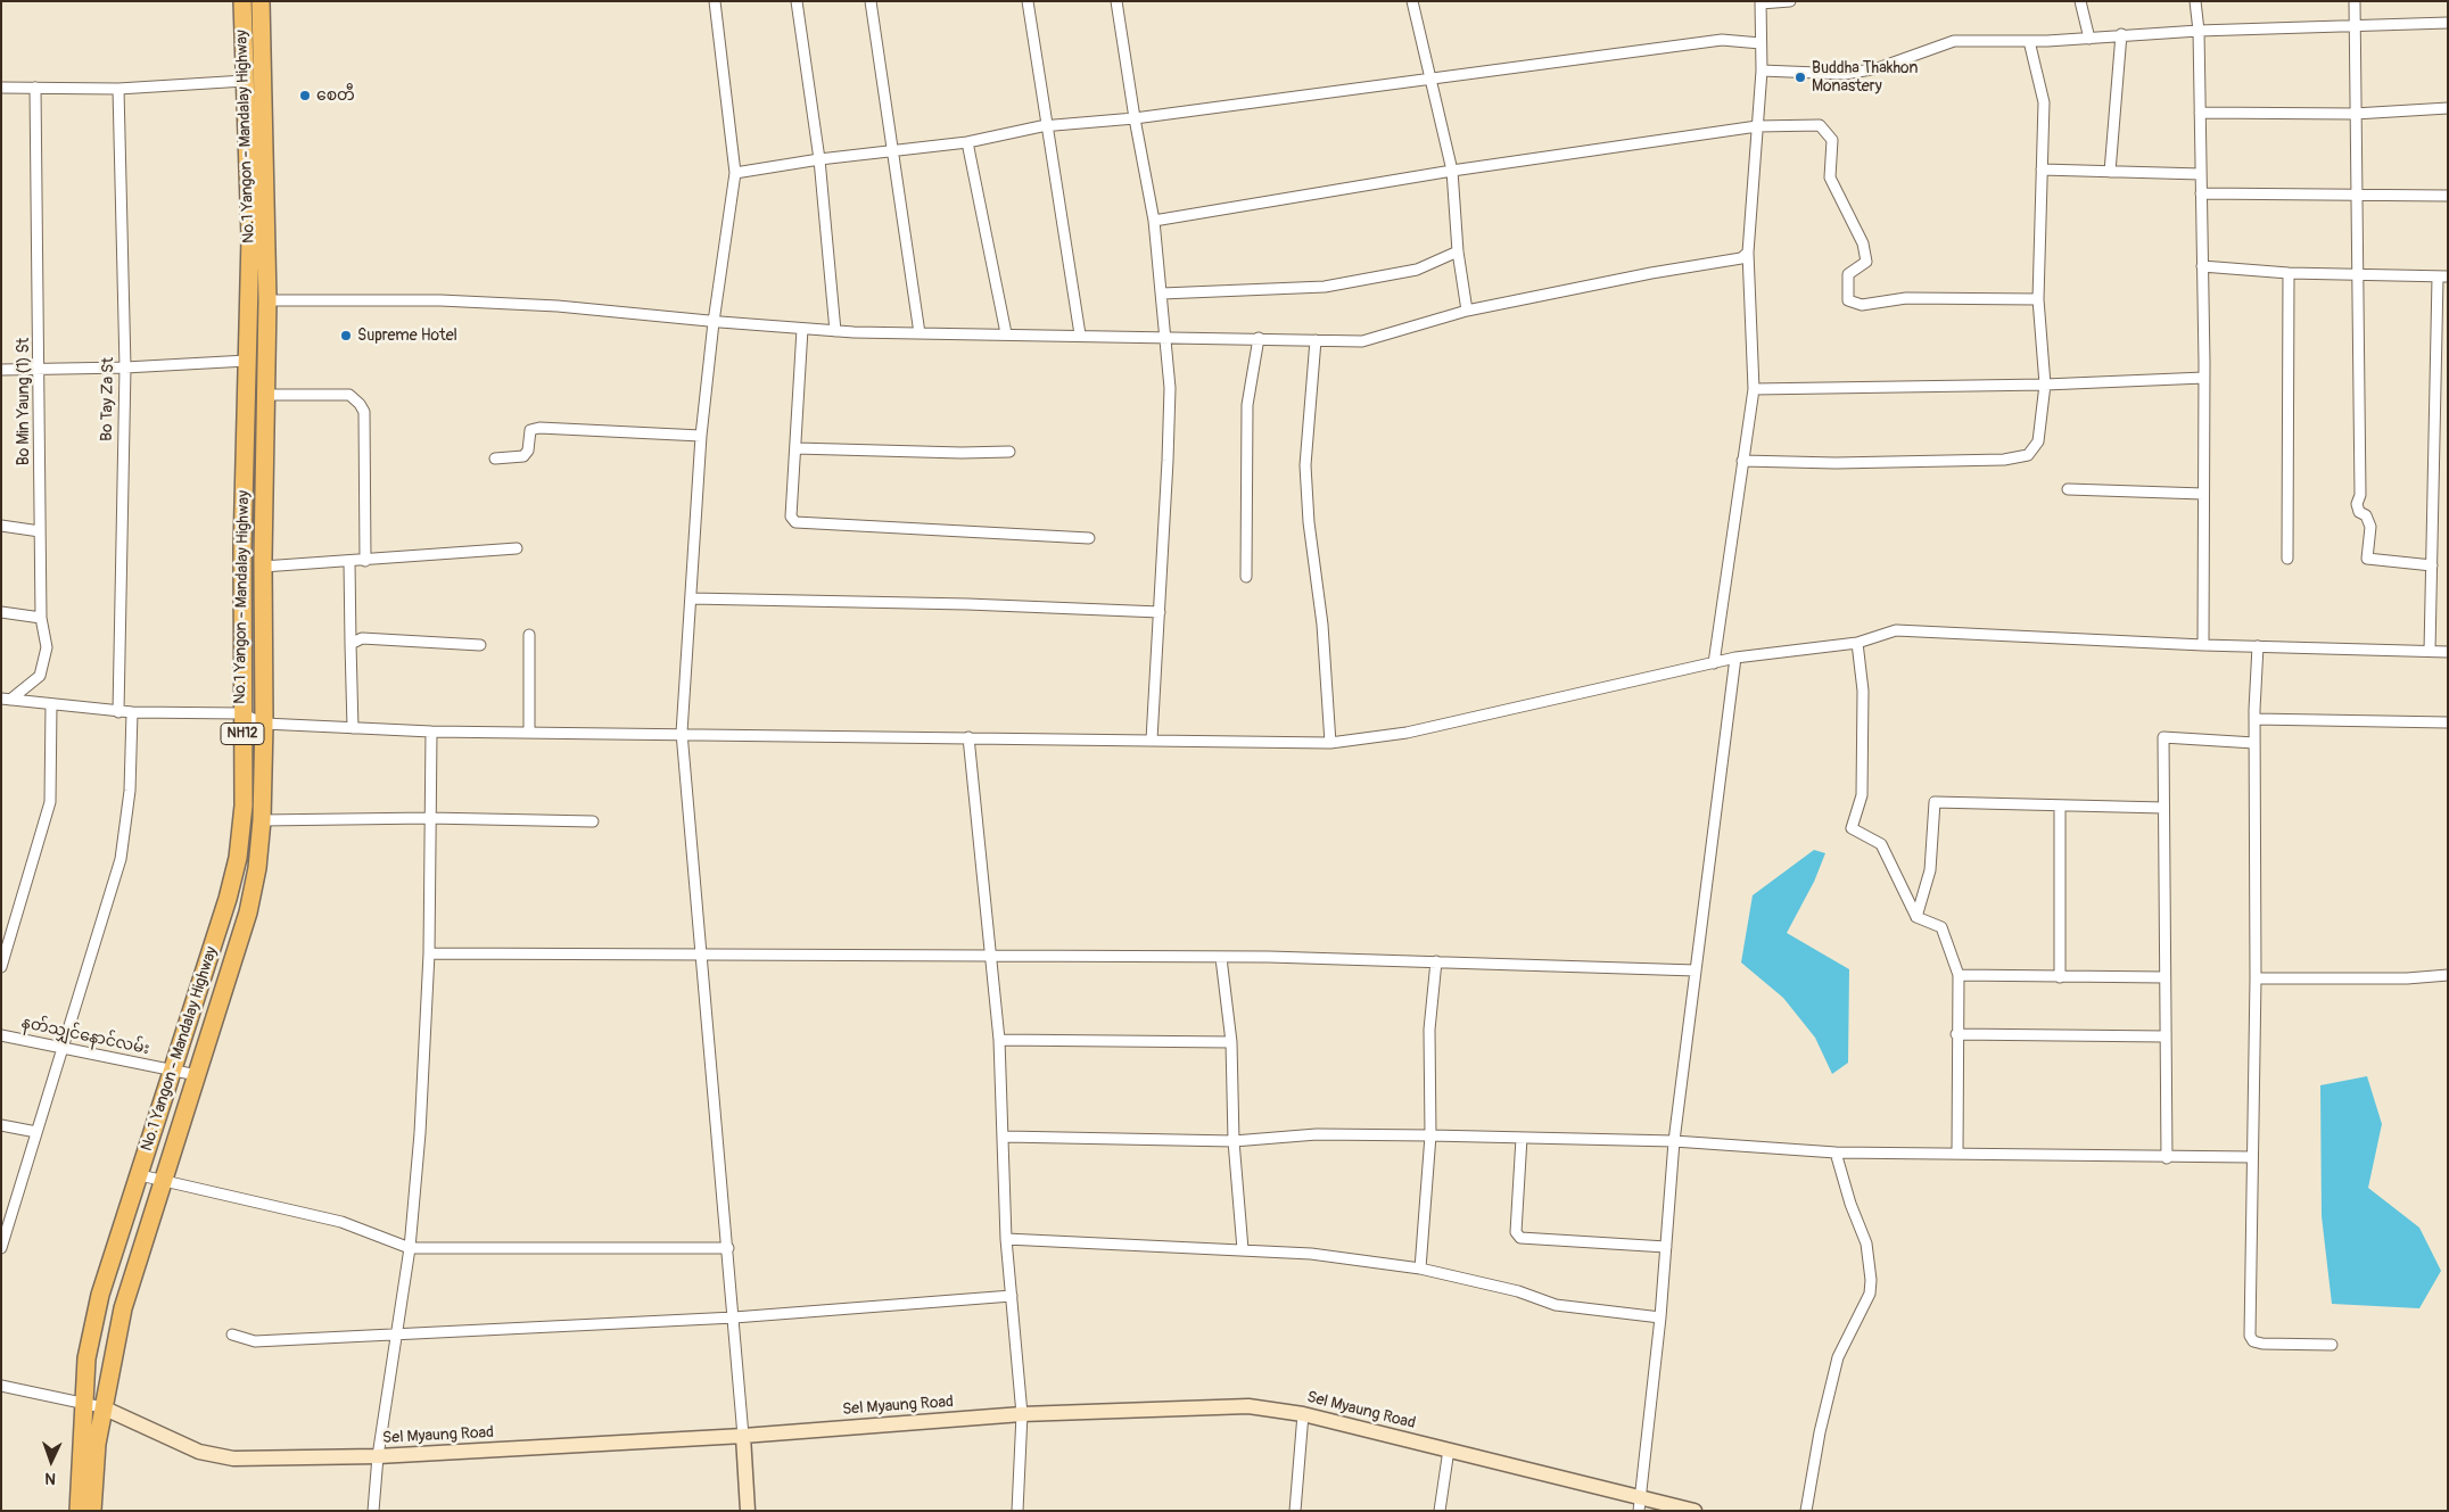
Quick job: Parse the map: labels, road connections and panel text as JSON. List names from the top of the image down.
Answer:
{
  "streets": {
    "highway": ["No.1 Yangon - Mandalay Highway", "NH12"],
    "main road": ["Sel Myaung Road"],
    "street": ["Bo Tay Za St", "Bo Min Yaung (1) St", "နတ်သျှင်နောင်လမ်း"]
  },
  "crossings": [
    ["No.1 Yangon - Mandalay Highway", "နတ်သျှင်နောင်လမ်း"],
    ["No.1 Yangon - Mandalay Highway", "Sel Myaung Road"]
  ],
  "places": ["Buddha Thakhon Monastery", "စေတီ", "Supreme Hotel"],
  "north": "bottom"
}
